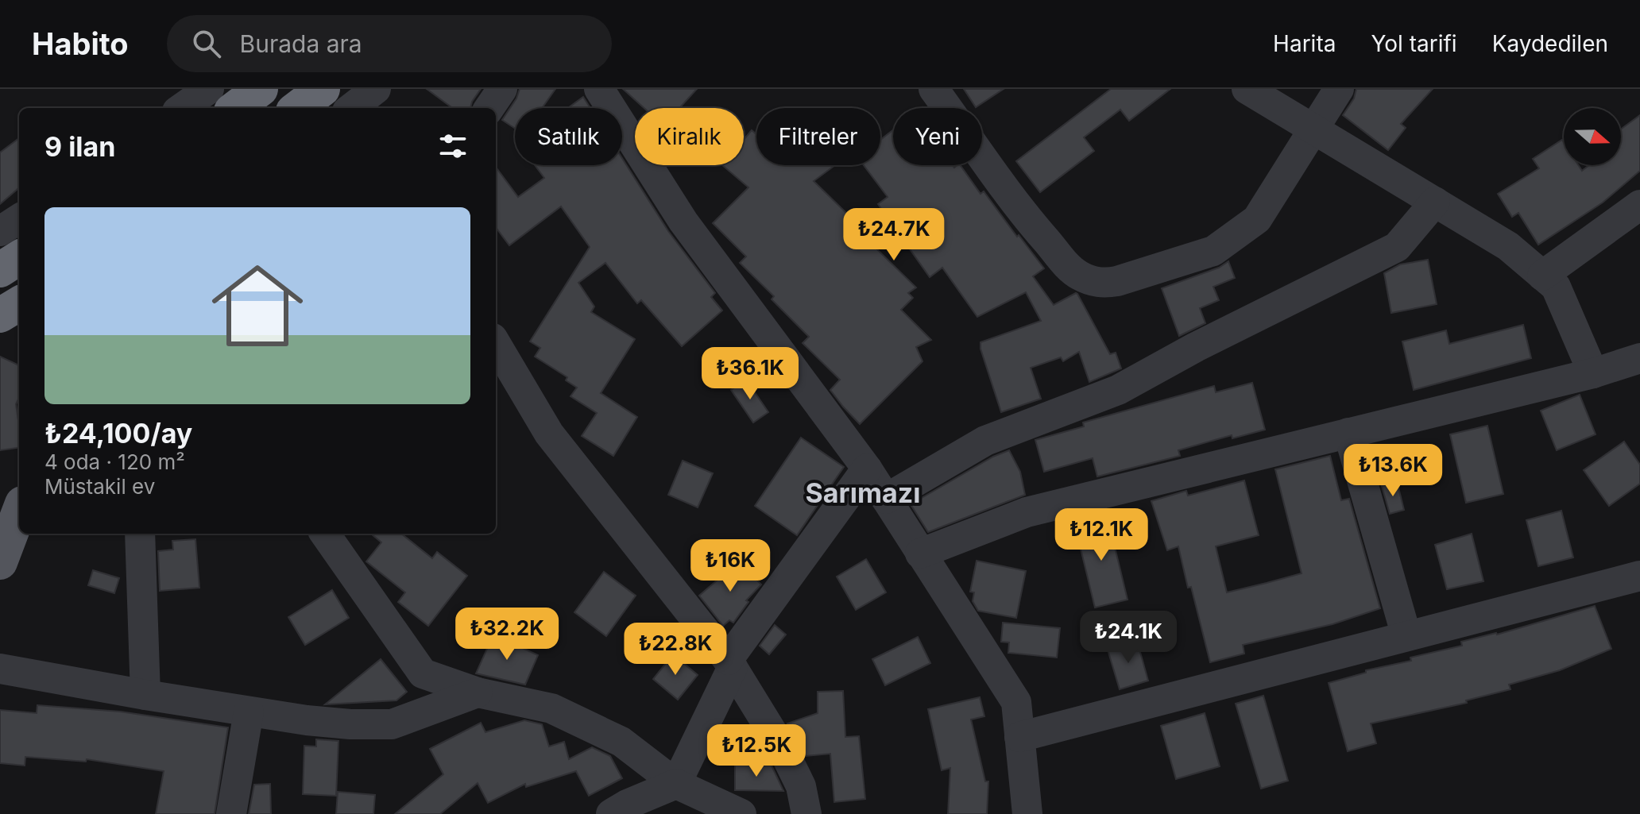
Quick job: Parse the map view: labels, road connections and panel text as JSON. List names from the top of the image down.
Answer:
{
  "districts": ["Sarımazı"],
  "north": "right",
  "page": {
    "header": "Habito",
    "search": "Burada ara",
    "nav": ["Harita", "Yol tarifi", "Kaydedilen"],
    "chip": [
      "Satılık",
      "Kiralık",
      "Filtreler",
      "Yeni"
    ],
    "heading": "9 ilan",
    "list": [
      {
        "name": "₺24,100/ay",
        "note": "4 oda · 120 m² · Müstakil ev"
      }
    ],
    "price": [
      "₺24.7K",
      "₺36.1K",
      "₺13.6K",
      "₺12.1K",
      "₺16K",
      "₺32.2K",
      "₺24.1K",
      "₺22.8K",
      "₺12.5K"
    ]
  }
}
